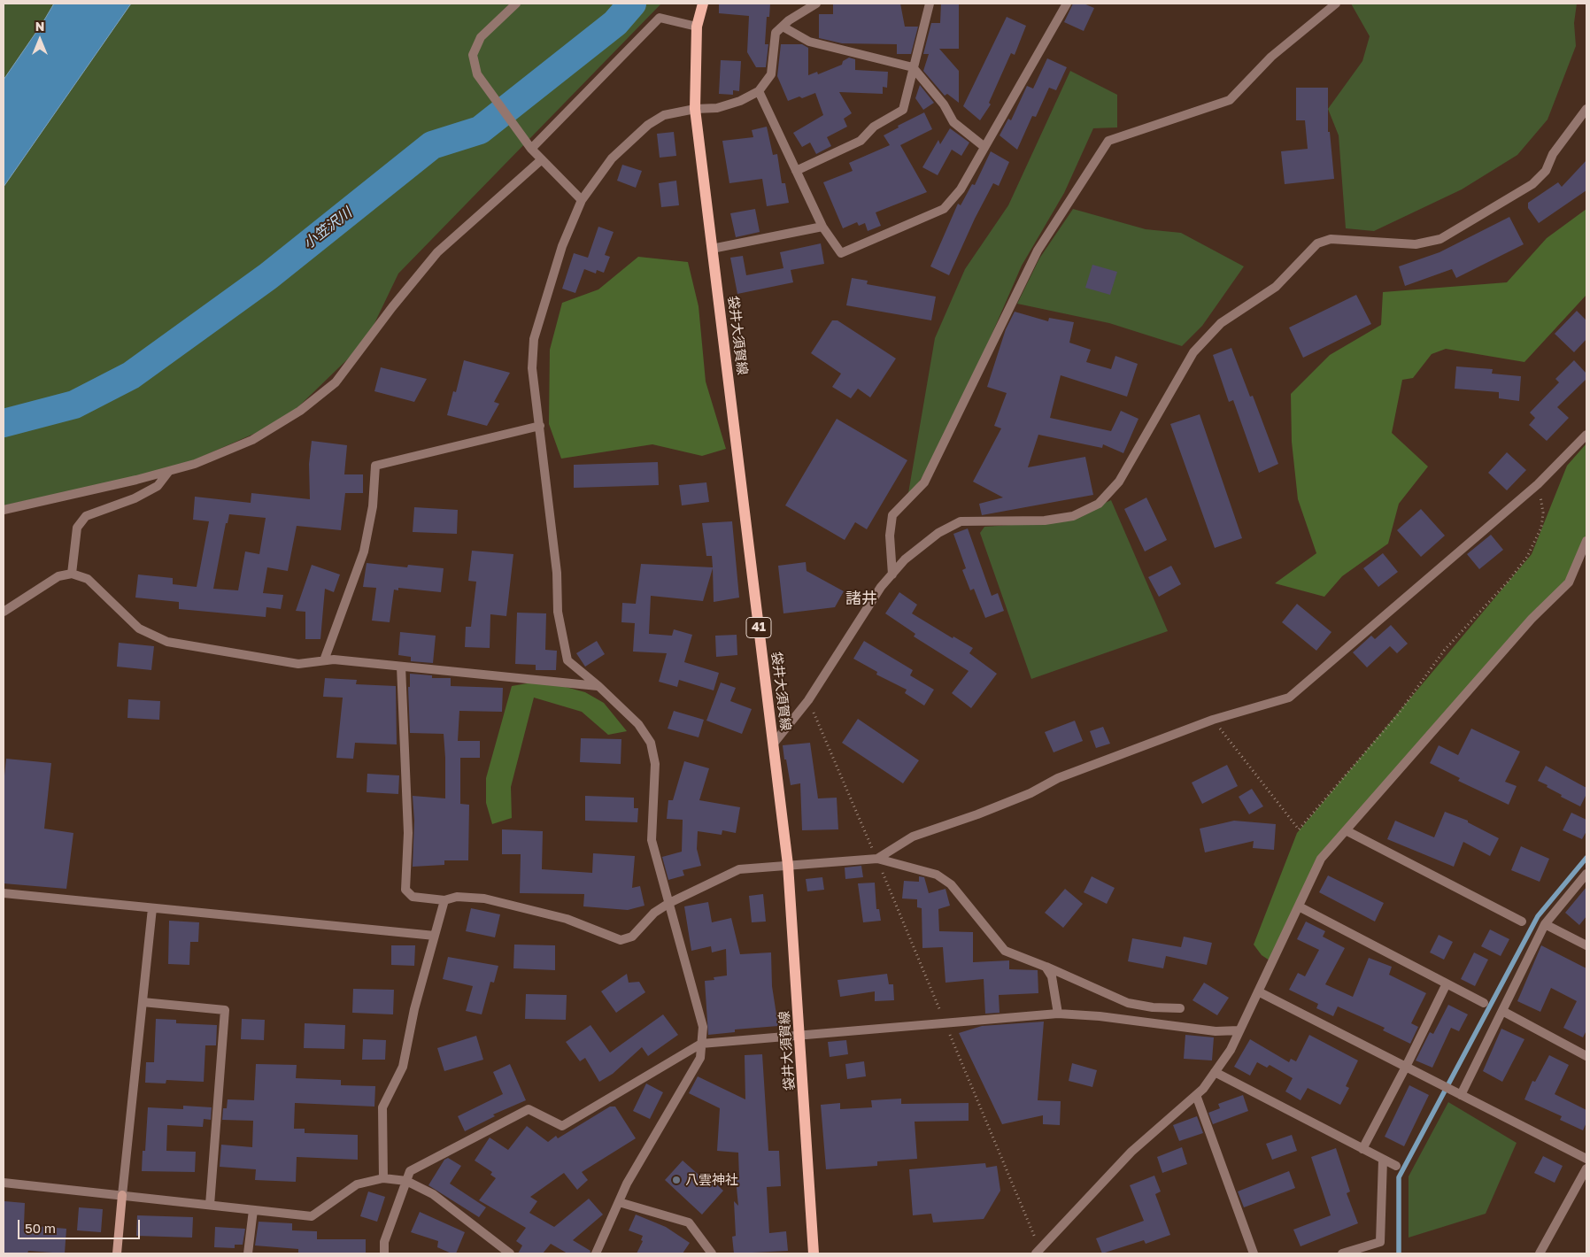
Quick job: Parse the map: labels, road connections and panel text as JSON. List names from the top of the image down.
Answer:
{
  "streets": {
    "main road": ["袋井大須賀線", "41"]
  },
  "districts": ["諸井"],
  "water": ["小笠沢川"],
  "places": ["八雲神社"],
  "scale_bar": "50 m",
  "north": "top"
}
